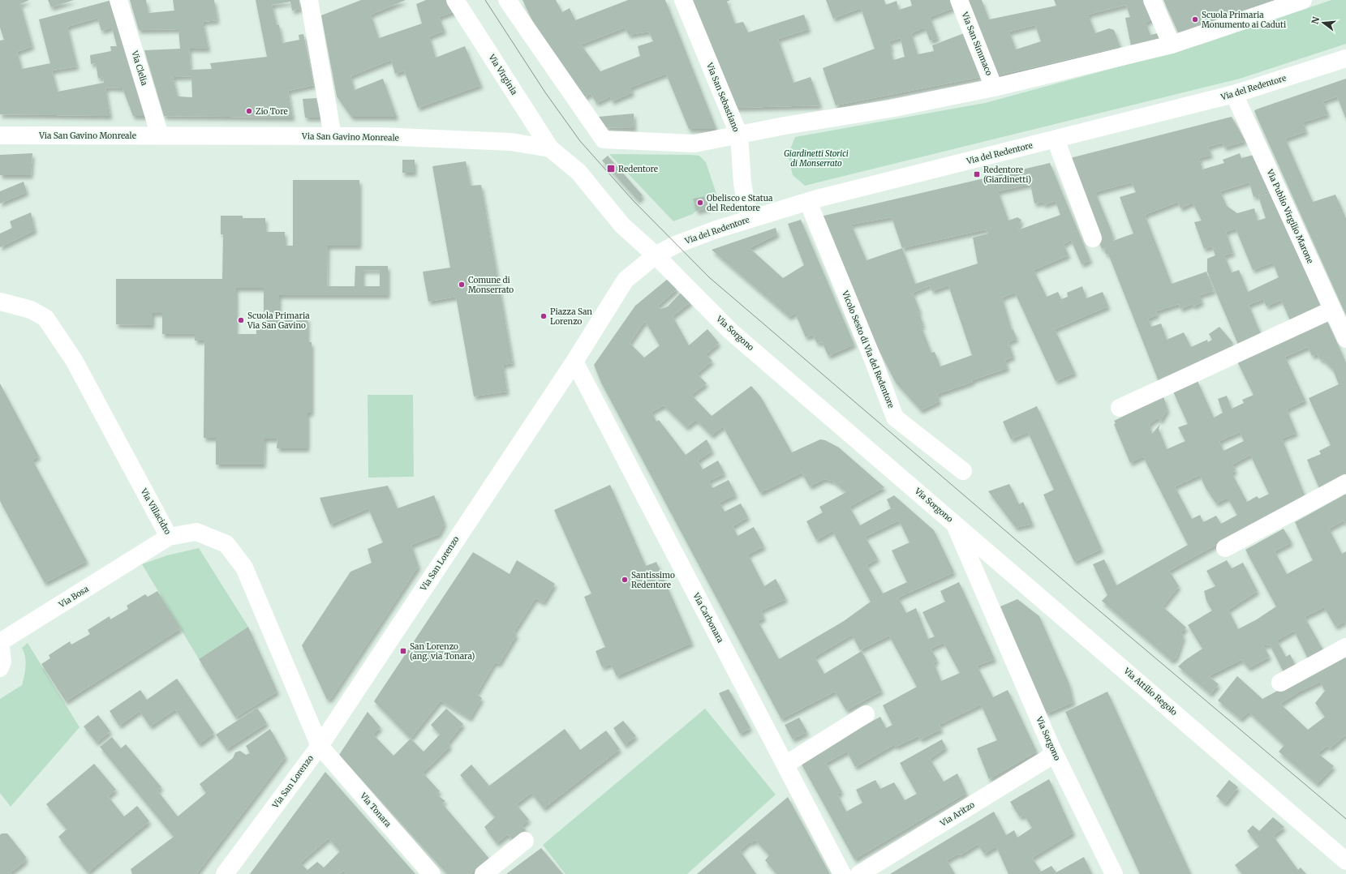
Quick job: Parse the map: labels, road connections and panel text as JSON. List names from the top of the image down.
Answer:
{
  "streets": {
    "street": [
      "Via San Simmaco",
      "Via Clelia",
      "Via Virginia",
      "Via del Redentore",
      "Via San Sebastiano",
      "Via San Gavino Monreale",
      "Via Publio Virgilio Marone",
      "Via Sorgono",
      "Vicolo Sesto di Via del Redentore",
      "Via Villacidro",
      "Via San Lorenzo",
      "Via Bosa",
      "Via Carbonara",
      "Via Attilio Regolo",
      "Via Tonara",
      "Via Aritzo"
    ]
  },
  "crossings": [
    ["Via Clelia", "Via San Gavino Monreale"],
    ["Via Virginia", "Via San Gavino Monreale"],
    ["Via del Redentore", "Via San Sebastiano"],
    ["Via del Redentore", "Via San Gavino Monreale"],
    ["Via del Redentore", "Via Publio Virgilio Marone"],
    ["Via del Redentore", "Via Sorgono"],
    ["Via del Redentore", "Vicolo Sesto di Via del Redentore"],
    ["Via del Redentore", "Via San Lorenzo"],
    ["Via San Gavino Monreale", "Via Sorgono"],
    ["Via San Gavino Monreale", "Via San Lorenzo"],
    ["Via Sorgono", "Via San Lorenzo"],
    ["Via Sorgono", "Via Attilio Regolo"],
    ["Via Sorgono", "Via Aritzo"],
    ["Via Villacidro", "Via San Lorenzo"],
    ["Via Villacidro", "Via Bosa"],
    ["Via Villacidro", "Via Tonara"],
    ["Via San Lorenzo", "Via Carbonara"],
    ["Via San Lorenzo", "Via Tonara"]
  ],
  "parks": ["Giardinetti Storici di Monserrato"],
  "places": {
    "other": [
      "Scuola Primaria Monumento ai Caduti",
      "Zio Tore",
      "Obelisco e Statua del Redentore",
      "Comune di Monserrato",
      "Piazza San Lorenzo",
      "Scuola Primaria Via San Gavino",
      "Santissimo Redentore"
    ],
    "transit": ["Redentore", "Redentore (Giardinetti)", "San Lorenzo (ang. via Tonara)"]
  },
  "north": "left"
}
